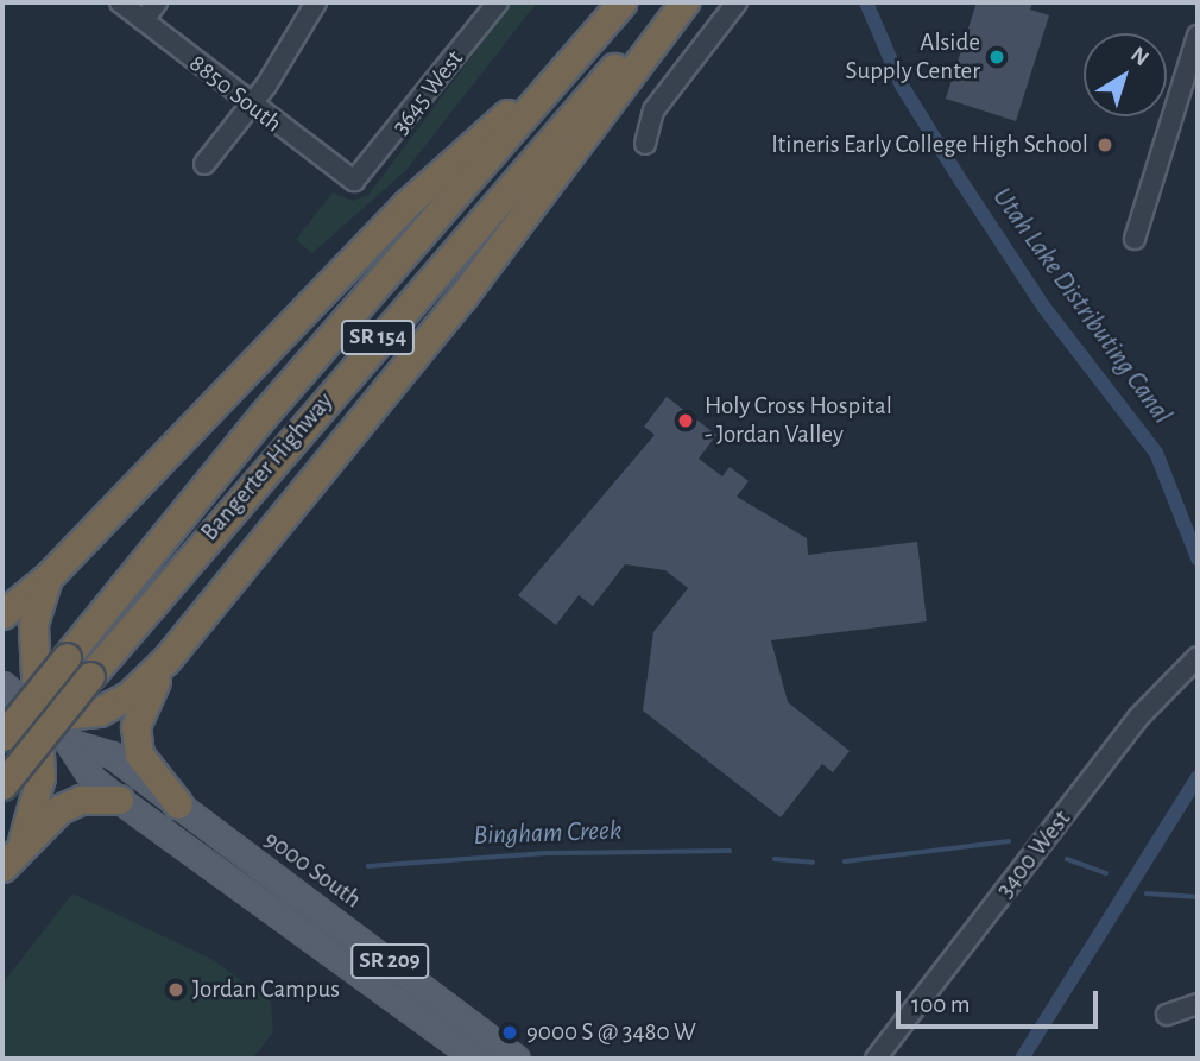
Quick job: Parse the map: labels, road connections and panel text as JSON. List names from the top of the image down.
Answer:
{
  "streets": {
    "highway": ["SR 154", "Bangerter Highway"],
    "main road": ["9000 South", "SR 209"],
    "street": ["3645 West", "8850 South", "3400 West"]
  },
  "crossings": [
    ["3645 West", "8850 South"]
  ],
  "water": ["Utah Lake Distributing Canal", "Bingham Creek"],
  "places": [
    "Alside Supply Center",
    "Itineris Early College High School",
    "Holy Cross Hospital - Jordan Valley",
    "Jordan Campus",
    "9000 S @ 3480 W"
  ],
  "scale_bar": "100 m",
  "north": "top right"
}
